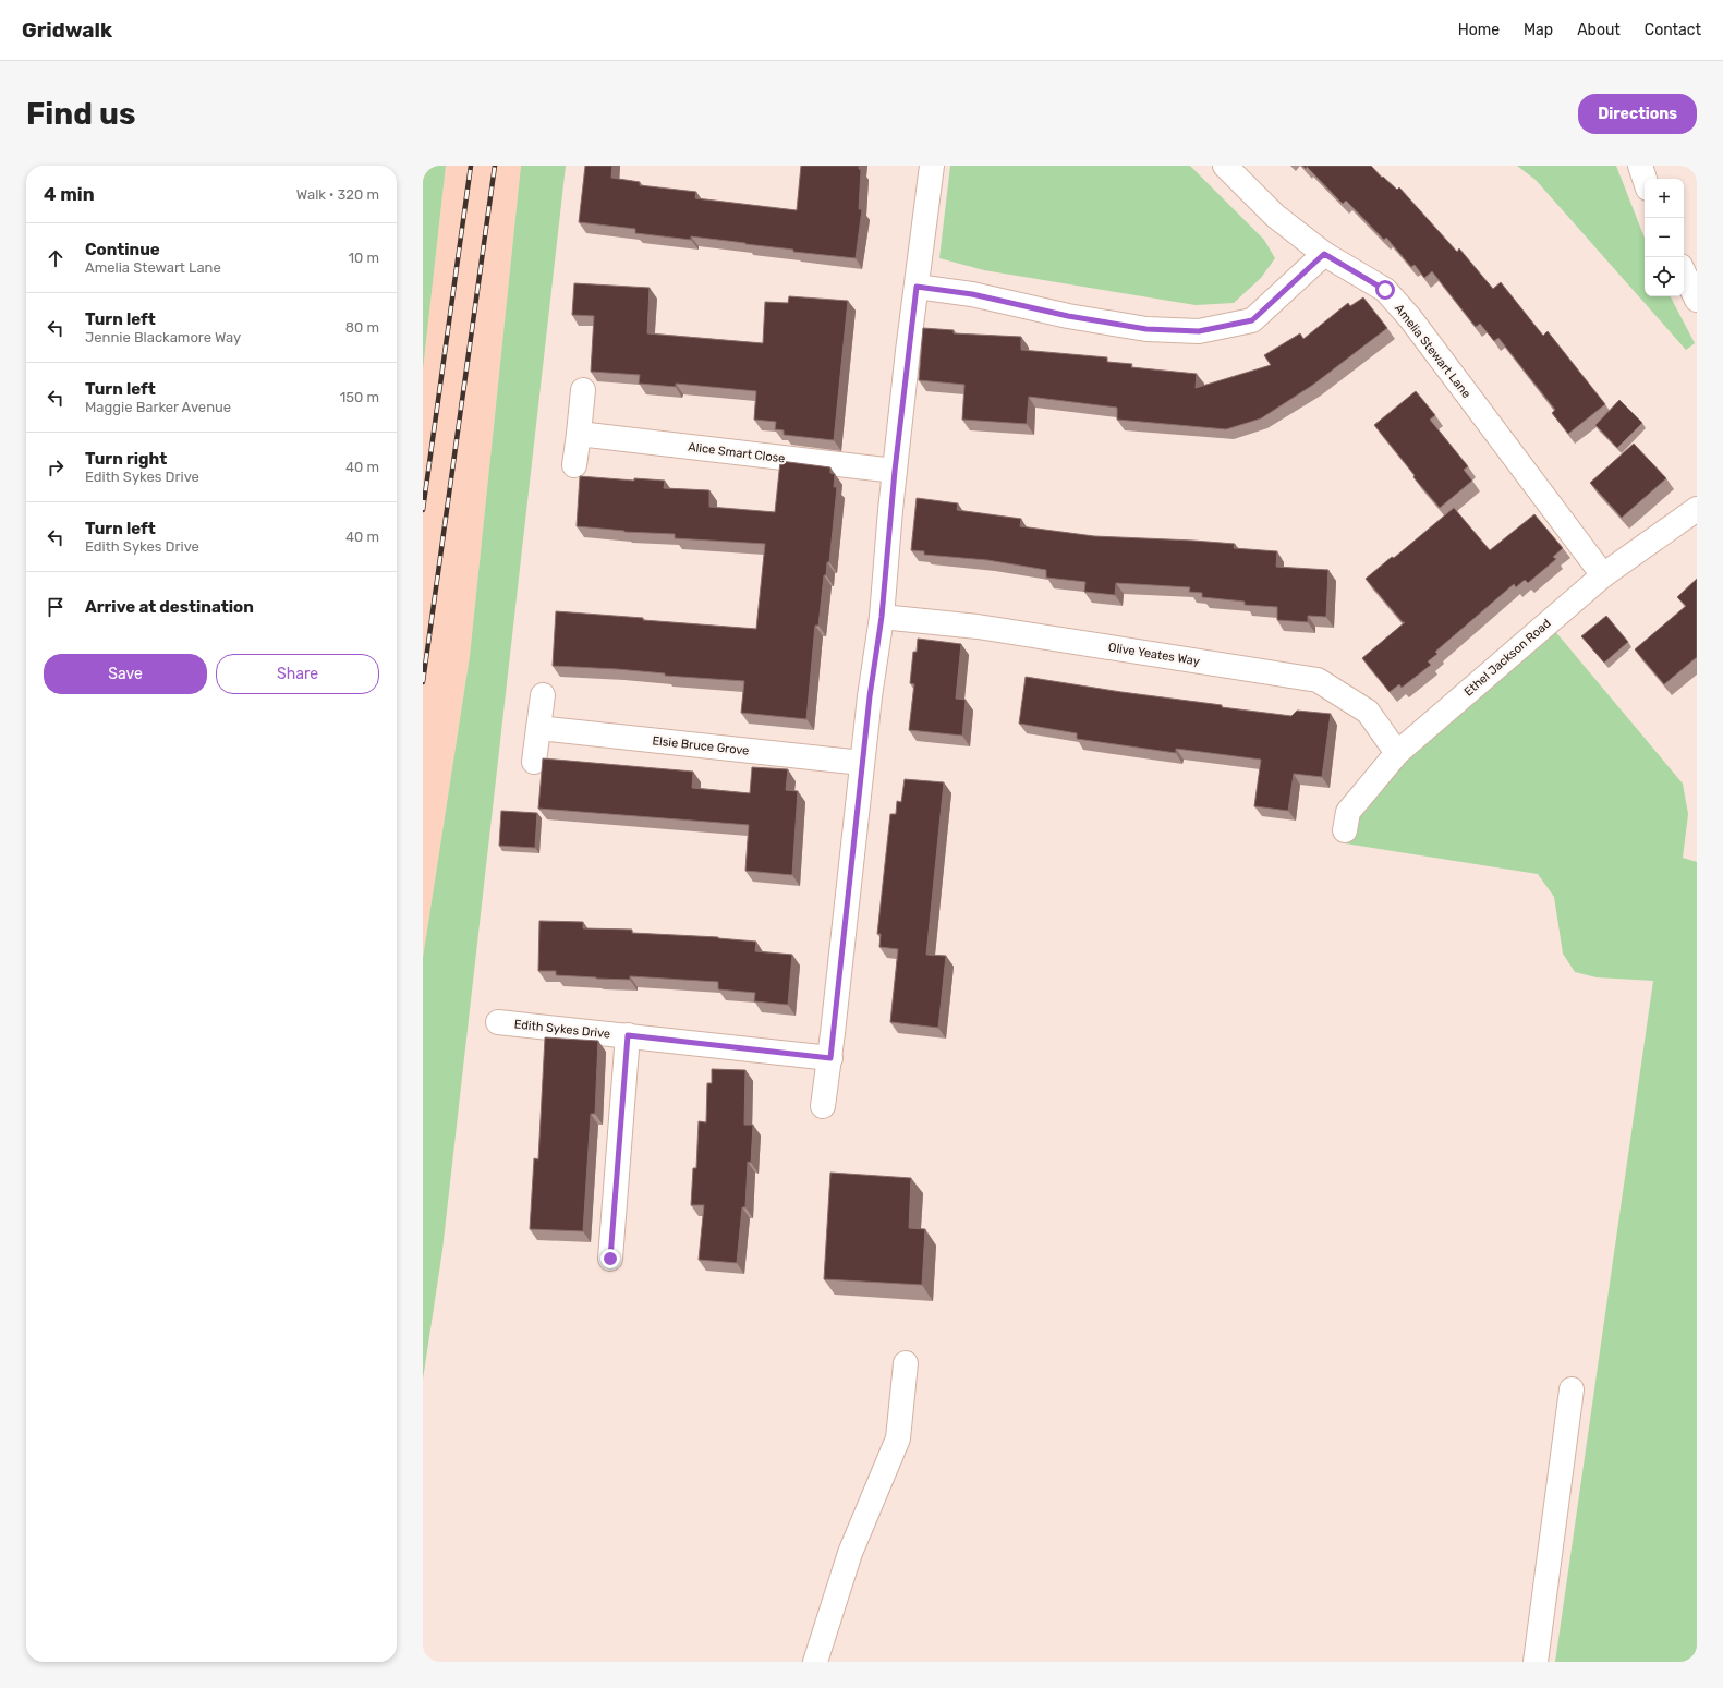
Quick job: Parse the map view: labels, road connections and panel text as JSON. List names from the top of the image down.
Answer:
{
  "streets": {
    "street": [
      "Amelia Stewart Lane",
      "Alice Smart Close",
      "Olive Yeates Way",
      "Ethel Jackson Road",
      "Elsie Bruce Grove",
      "Edith Sykes Drive"
    ]
  },
  "crossings": [
    ["Amelia Stewart Lane", "Ethel Jackson Road"],
    ["Olive Yeates Way", "Ethel Jackson Road"]
  ],
  "page": {
    "header": "Gridwalk",
    "nav": [
      "Home",
      "Map",
      "About",
      "Contact"
    ],
    "buttons": [
      "Directions",
      ["Save", "Share"]
    ],
    "title": "Find us",
    "heading": ["4 min", "Walk · 320 m"],
    "map_buttons": ["+", "−"],
    "list": [
      ["Continue", "Amelia Stewart Lane", "10 m"],
      ["Turn left", "Jennie Blackamore Way", "80 m"],
      ["Turn left", "Maggie Barker Avenue", "150 m"],
      ["Turn right", "Edith Sykes Drive", "40 m"],
      ["Turn left", "Edith Sykes Drive", "40 m"],
      "Arrive at destination"
    ]
  }
}
